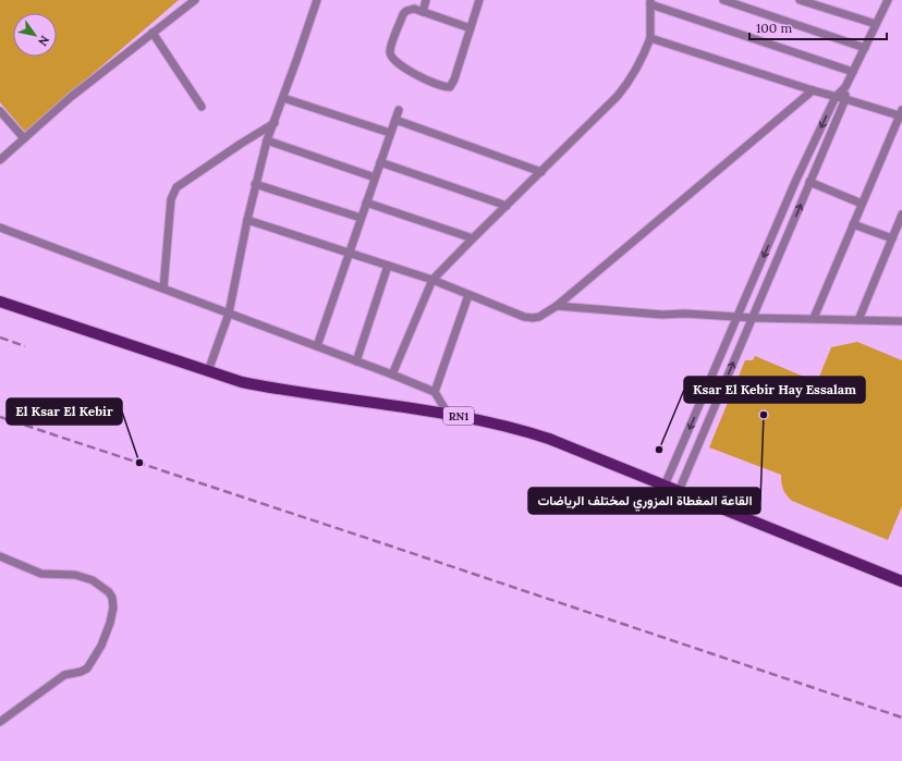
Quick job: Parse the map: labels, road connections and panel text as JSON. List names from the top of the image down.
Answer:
{
  "streets": {
    "main road": ["RN1"]
  },
  "places": ["القاعة المغطاة المزوري لمختلف الرياضات", "Ksar El Kebir Hay Essalam", "El Ksar El Kebir"],
  "scale_bar": "100 m",
  "north": "bottom right"
}
